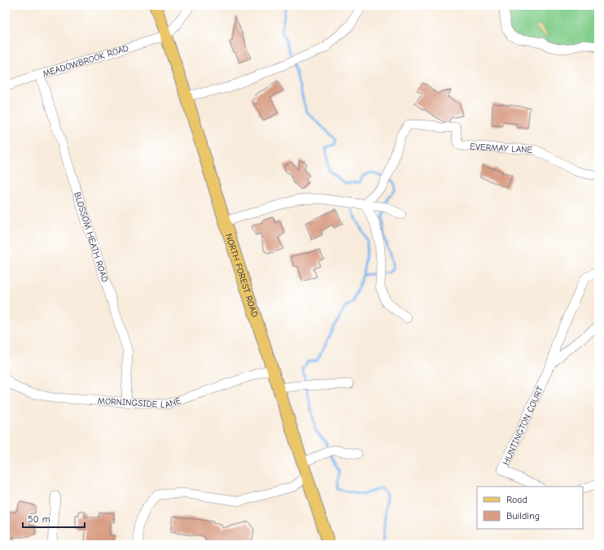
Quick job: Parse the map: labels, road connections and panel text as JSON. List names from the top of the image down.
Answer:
{
  "streets": {
    "main road": ["NORTH FOREST ROAD"],
    "street": [
      "MEADOWBROOK ROAD",
      "EVERMAY LANE",
      "BLOSSOM HEATH ROAD",
      "MORNINGSIDE LANE",
      "HUNTINGTON COURT"
    ]
  },
  "crossings": [
    ["MEADOWBROOK ROAD", "BLOSSOM HEATH ROAD"],
    ["MEADOWBROOK ROAD", "NORTH FOREST ROAD"],
    ["BLOSSOM HEATH ROAD", "MORNINGSIDE LANE"],
    ["NORTH FOREST ROAD", "MORNINGSIDE LANE"]
  ],
  "legend": ["Road", "Building"],
  "scale_bar": "50 m"
}
